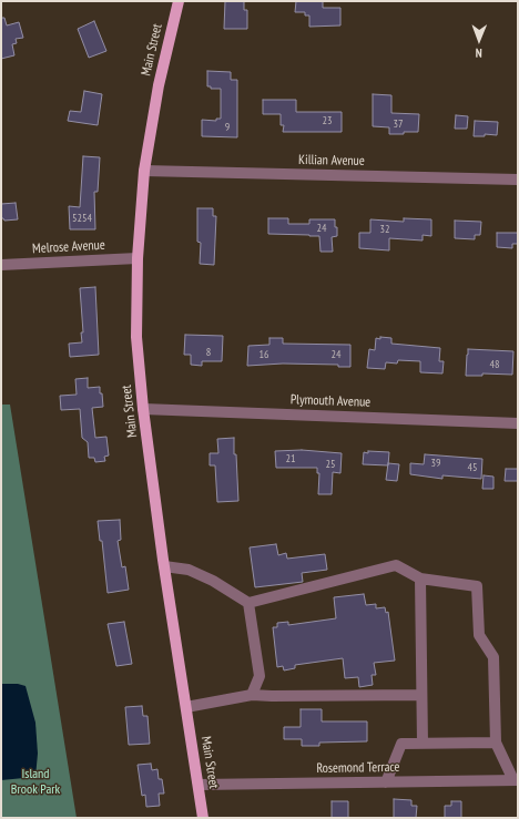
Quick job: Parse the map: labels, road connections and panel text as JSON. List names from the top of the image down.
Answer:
{
  "streets": {
    "main road": ["Main Street"],
    "street": [
      "Killian Avenue",
      "Melrose Avenue",
      "Plymouth Avenue",
      "Rosemond Terrace"
    ]
  },
  "crossings": [
    ["Main Street", "Killian Avenue"],
    ["Main Street", "Melrose Avenue"],
    ["Main Street", "Plymouth Avenue"],
    ["Main Street", "Rosemond Terrace"]
  ],
  "parks": ["Island Brook Park"],
  "house_numbers": [
    "23",
    "37",
    "9",
    "5254",
    "24",
    "32",
    "8",
    "16",
    "24",
    "48",
    "21",
    "39",
    "25",
    "45"
  ],
  "north": "bottom"
}
